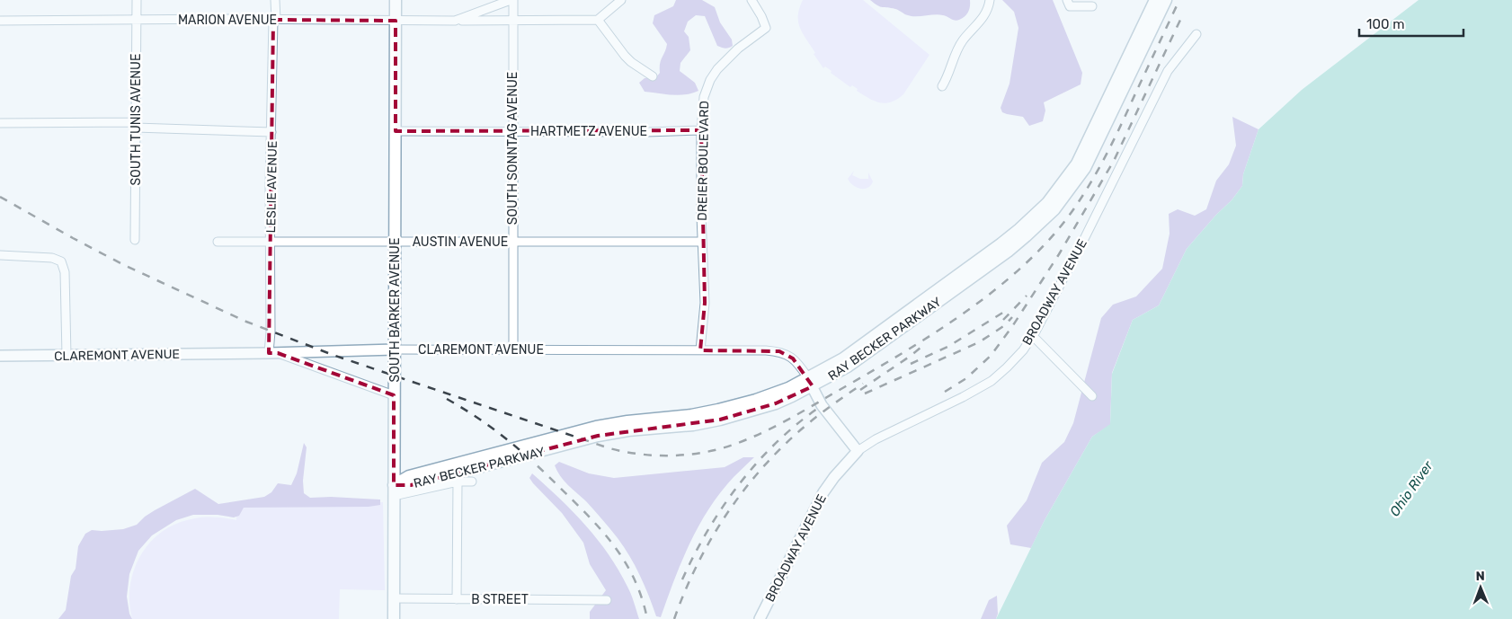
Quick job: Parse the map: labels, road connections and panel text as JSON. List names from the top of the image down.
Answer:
{
  "streets": {
    "main road": ["SOUTH BARKER AVENUE", "RAY BECKER PARKWAY"],
    "street": [
      "MARION AVENUE",
      "SOUTH TUNIS AVENUE",
      "HARTMETZ AVENUE",
      "SOUTH SONNTAG AVENUE",
      "DREIER BOULEVARD",
      "LESLIE AVENUE",
      "AUSTIN AVENUE",
      "BROADWAY AVENUE",
      "CLAREMONT AVENUE",
      "B STREET"
    ]
  },
  "crossings": [
    ["MARION AVENUE", "SOUTH TUNIS AVENUE"],
    ["MARION AVENUE", "SOUTH SONNTAG AVENUE"],
    ["MARION AVENUE", "LESLIE AVENUE"],
    ["MARION AVENUE", "SOUTH BARKER AVENUE"],
    ["HARTMETZ AVENUE", "SOUTH SONNTAG AVENUE"],
    ["HARTMETZ AVENUE", "DREIER BOULEVARD"],
    ["HARTMETZ AVENUE", "SOUTH BARKER AVENUE"],
    ["SOUTH SONNTAG AVENUE", "AUSTIN AVENUE"],
    ["SOUTH SONNTAG AVENUE", "CLAREMONT AVENUE"],
    ["DREIER BOULEVARD", "AUSTIN AVENUE"],
    ["DREIER BOULEVARD", "CLAREMONT AVENUE"],
    ["LESLIE AVENUE", "AUSTIN AVENUE"],
    ["LESLIE AVENUE", "CLAREMONT AVENUE"],
    ["AUSTIN AVENUE", "SOUTH BARKER AVENUE"],
    ["BROADWAY AVENUE", "CLAREMONT AVENUE"],
    ["SOUTH BARKER AVENUE", "RAY BECKER PARKWAY"],
    ["SOUTH BARKER AVENUE", "CLAREMONT AVENUE"],
    ["SOUTH BARKER AVENUE", "B STREET"],
    ["RAY BECKER PARKWAY", "CLAREMONT AVENUE"]
  ],
  "water": ["Ohio River"],
  "scale_bar": "100 m",
  "north": "top"
}
